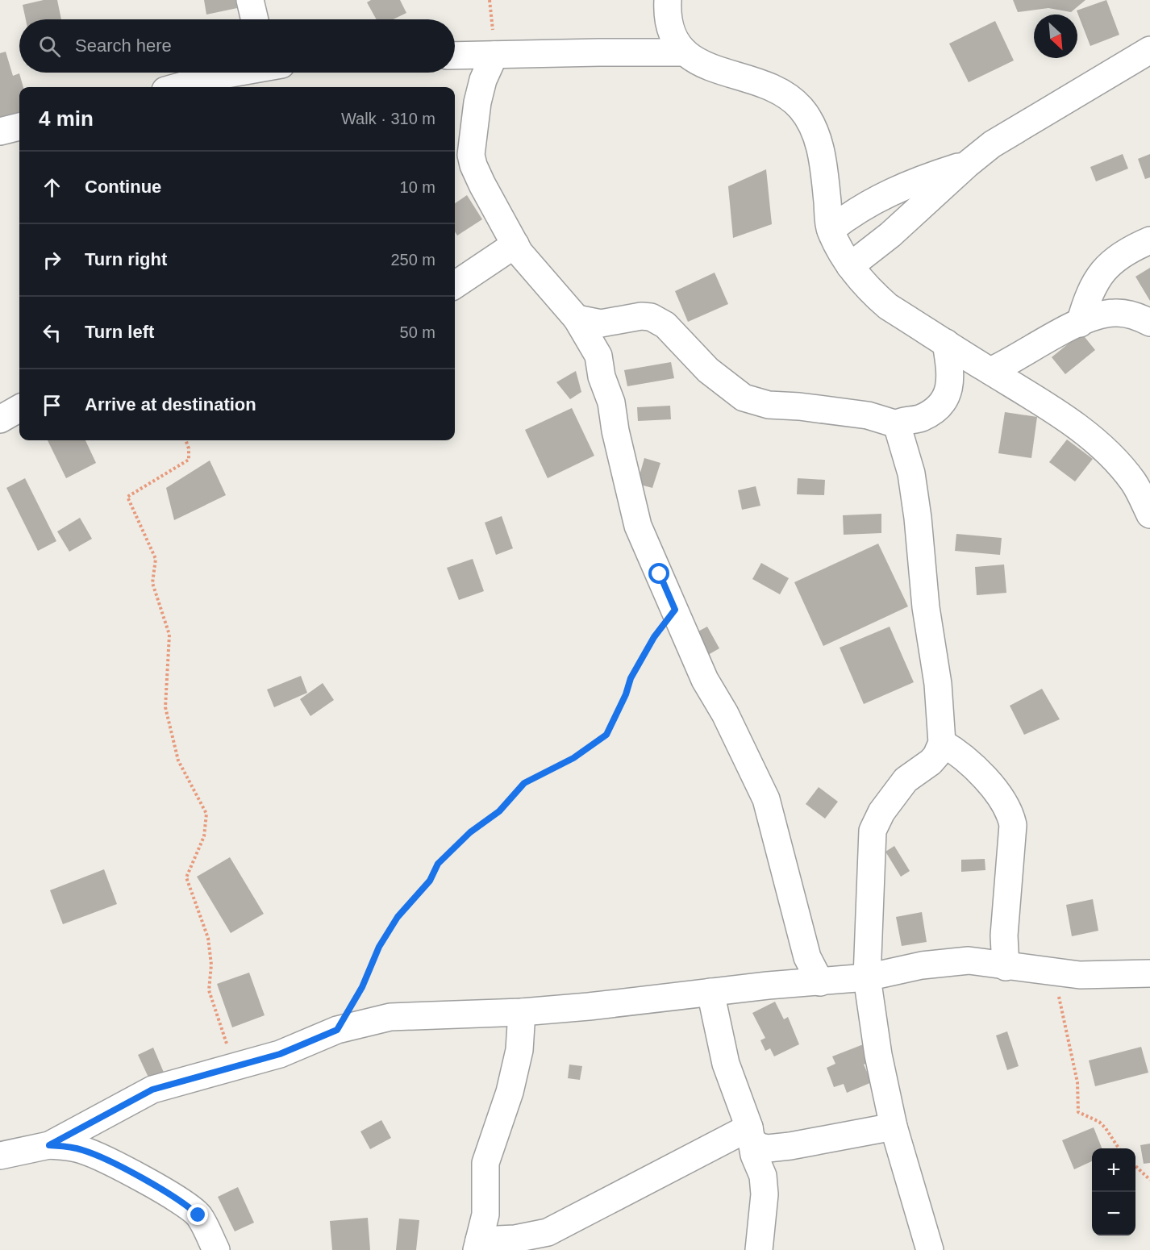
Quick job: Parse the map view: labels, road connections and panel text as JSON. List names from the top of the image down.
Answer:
{
  "north": "bottom right",
  "page": {
    "search": "Search here",
    "heading": ["4 min", "Walk · 310 m"],
    "list": [
      ["Continue", "10 m"],
      ["Turn right", "250 m"],
      ["Turn left", "50 m"],
      "Arrive at destination"
    ],
    "map_buttons": ["+", "−"]
  }
}
